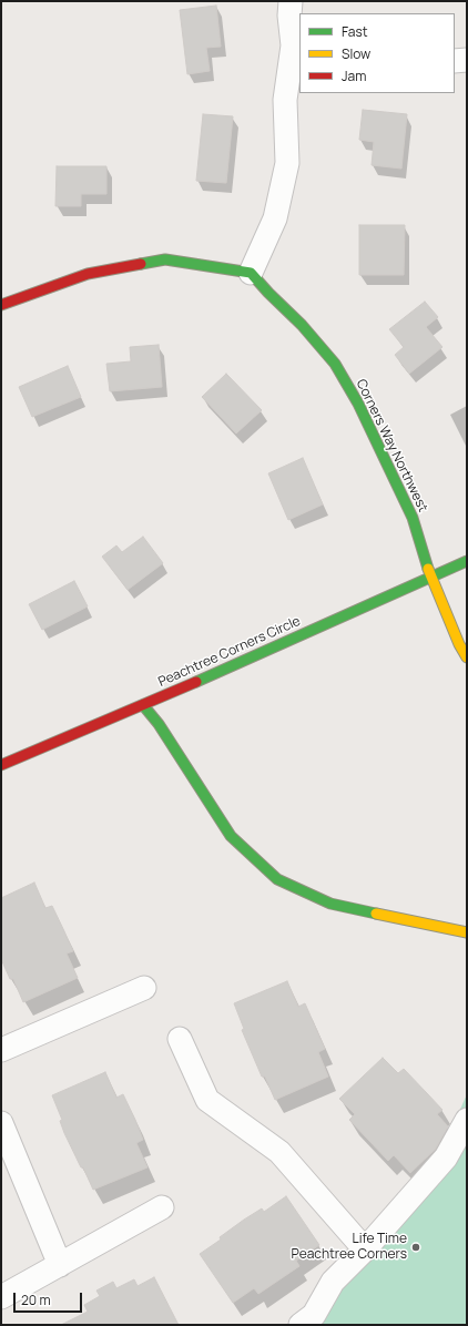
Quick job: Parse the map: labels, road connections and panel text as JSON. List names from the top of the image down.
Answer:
{
  "streets": {
    "street": ["Corners Way Northwest", "Peachtree Corners Circle"]
  },
  "crossings": [
    ["Corners Way Northwest", "Peachtree Corners Circle"]
  ],
  "places": ["Life Time Peachtree Corners"],
  "legend": ["Fast", "Slow", "Jam"],
  "scale_bar": "20 m"
}
